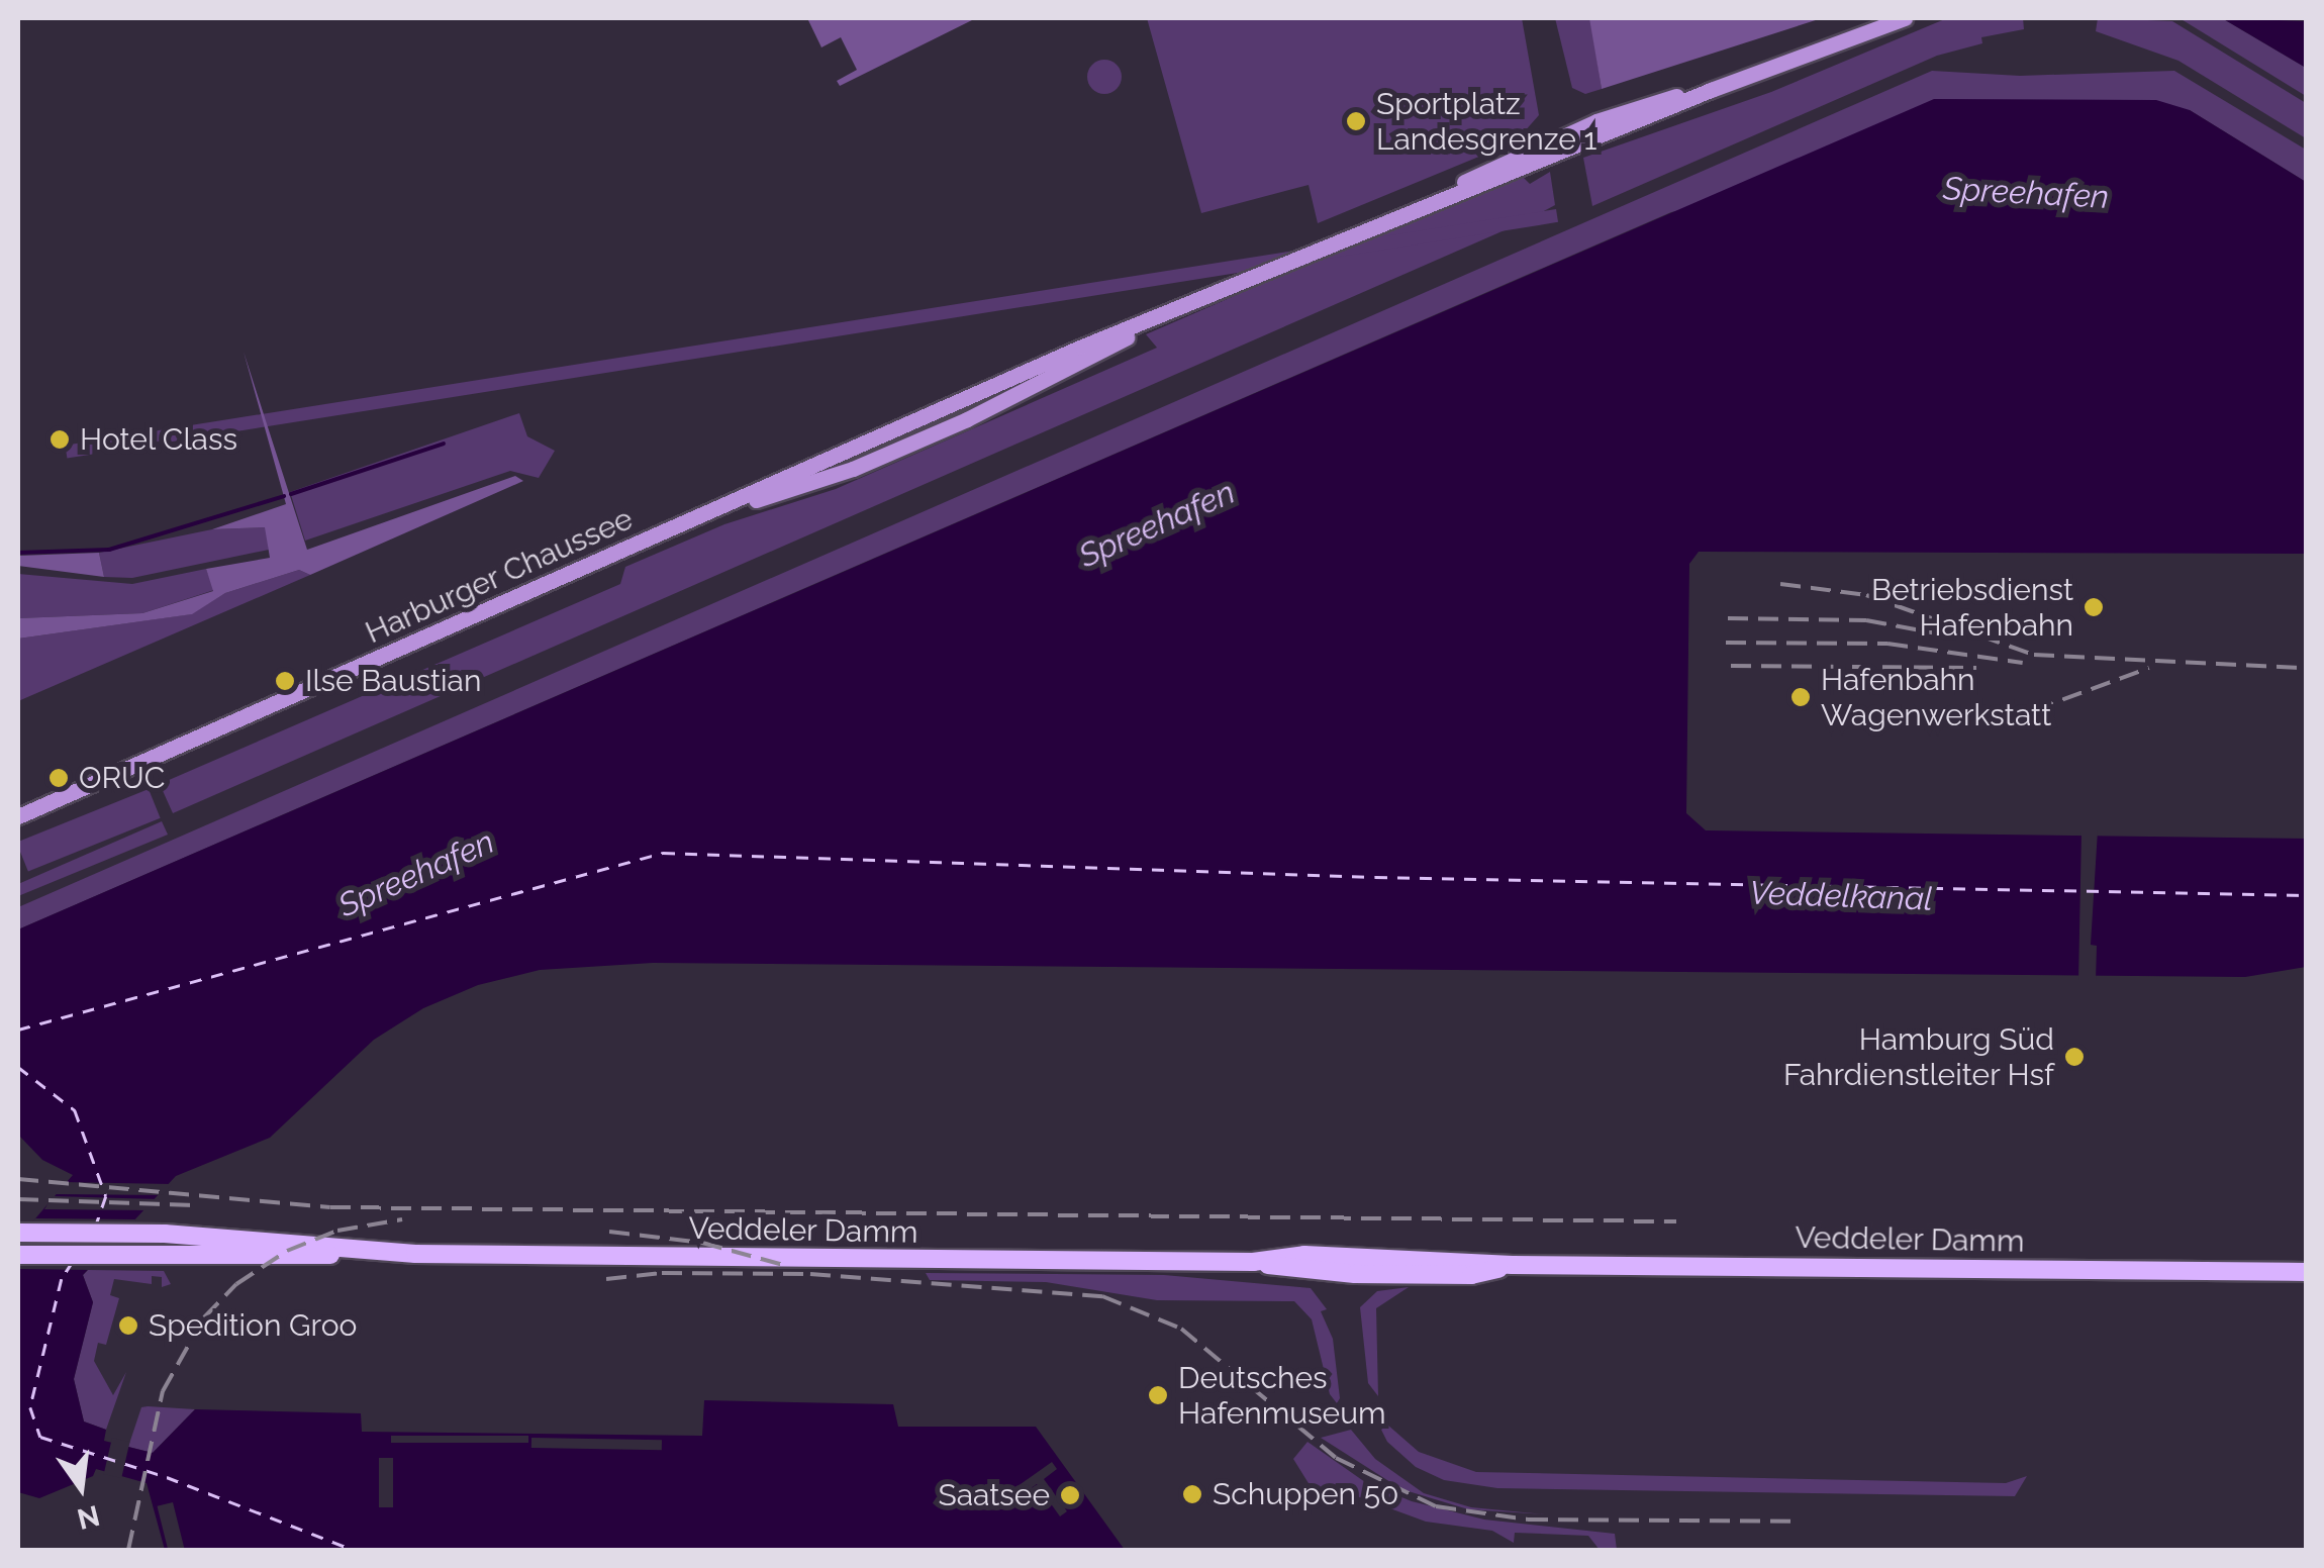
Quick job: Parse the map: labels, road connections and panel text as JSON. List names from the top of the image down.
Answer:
{
  "streets": {
    "main road": ["Harburger Chaussee", "Veddeler Damm"]
  },
  "water": ["Spreehafen", "Veddelkanal"],
  "places": [
    "Sportplatz Landesgrenze 1",
    "Hotel Class",
    "Betriebsdienst Hafenbahn",
    "Ilse Baustian",
    "Hafenbahn Wagenwerkstatt",
    "ORUC",
    "Hamburg Süd Fahrdienstleiter Hsf",
    "Spedition Groo",
    "Deutsches Hafenmuseum",
    "Schuppen 50",
    "Saatsee"
  ],
  "north": "bottom"
}
